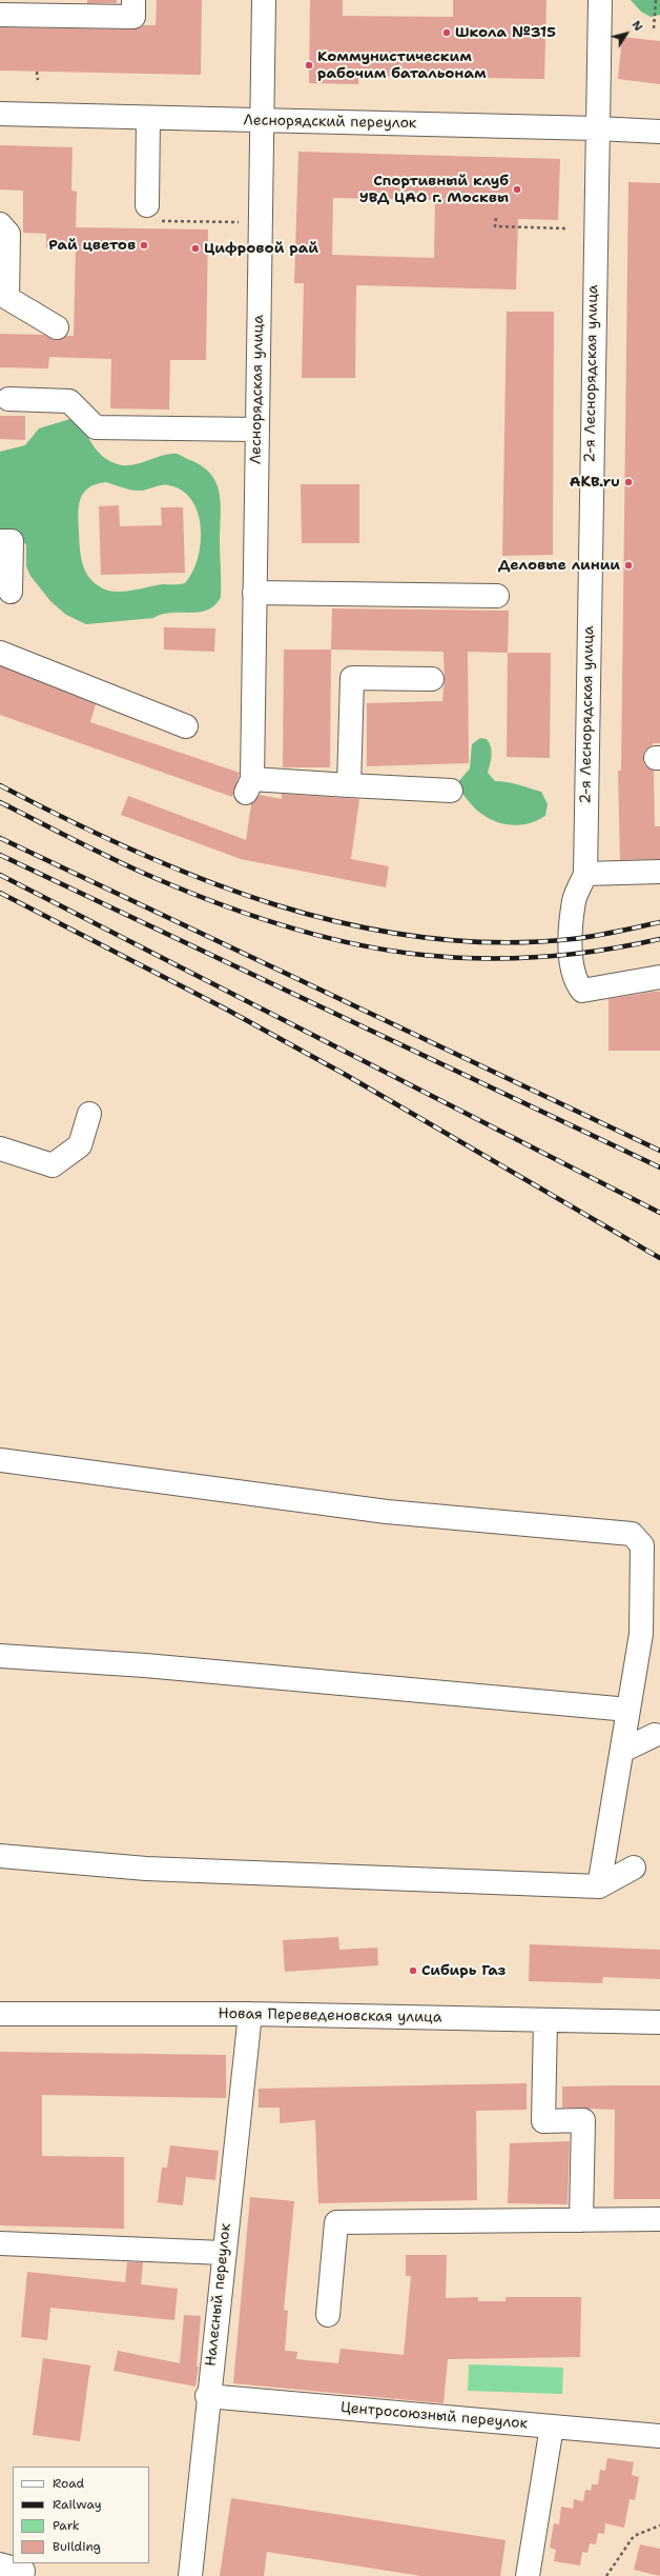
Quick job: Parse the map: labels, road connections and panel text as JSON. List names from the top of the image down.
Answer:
{
  "streets": {
    "street": [
      "Леснорядский переулок",
      "2-я Леснорядская улица",
      "Леснорядская улица",
      "Новая Переведеновская улица",
      "Налесный переулок",
      "Центросоюзный переулок"
    ]
  },
  "crossings": [
    ["Леснорядский переулок", "2-я Леснорядская улица"],
    ["Леснорядский переулок", "Леснорядская улица"],
    ["Новая Переведеновская улица", "Налесный переулок"],
    ["Налесный переулок", "Центросоюзный переулок"]
  ],
  "places": [
    "Школа №315",
    "Коммунистическим рабочим батальонам",
    "Спортивный клуб УВД ЦАО г. Москвы",
    "Рай цветов",
    "Цифровой рай",
    "AKB.ru",
    "Деловые линии",
    "Сибирь Газ"
  ],
  "legend": [
    "Road",
    "Railway",
    "Park",
    "Building"
  ],
  "north": "top right"
}
